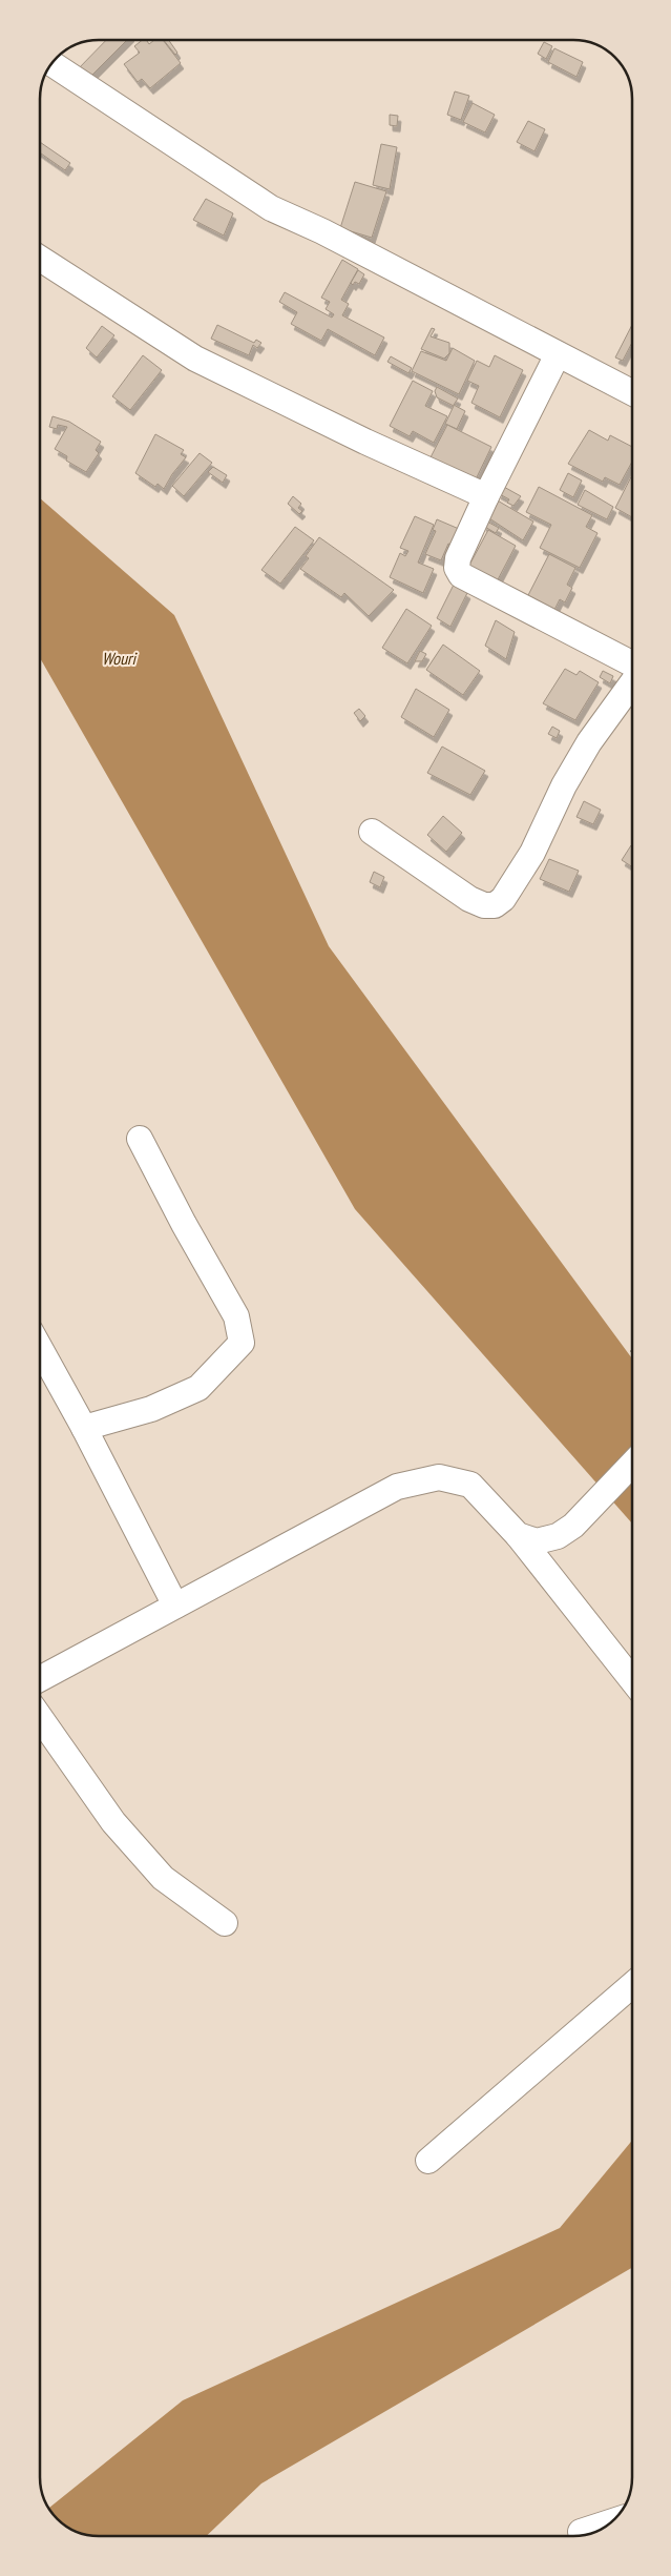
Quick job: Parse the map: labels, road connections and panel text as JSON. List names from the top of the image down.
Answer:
{
  "water": ["Wouri"]
}
